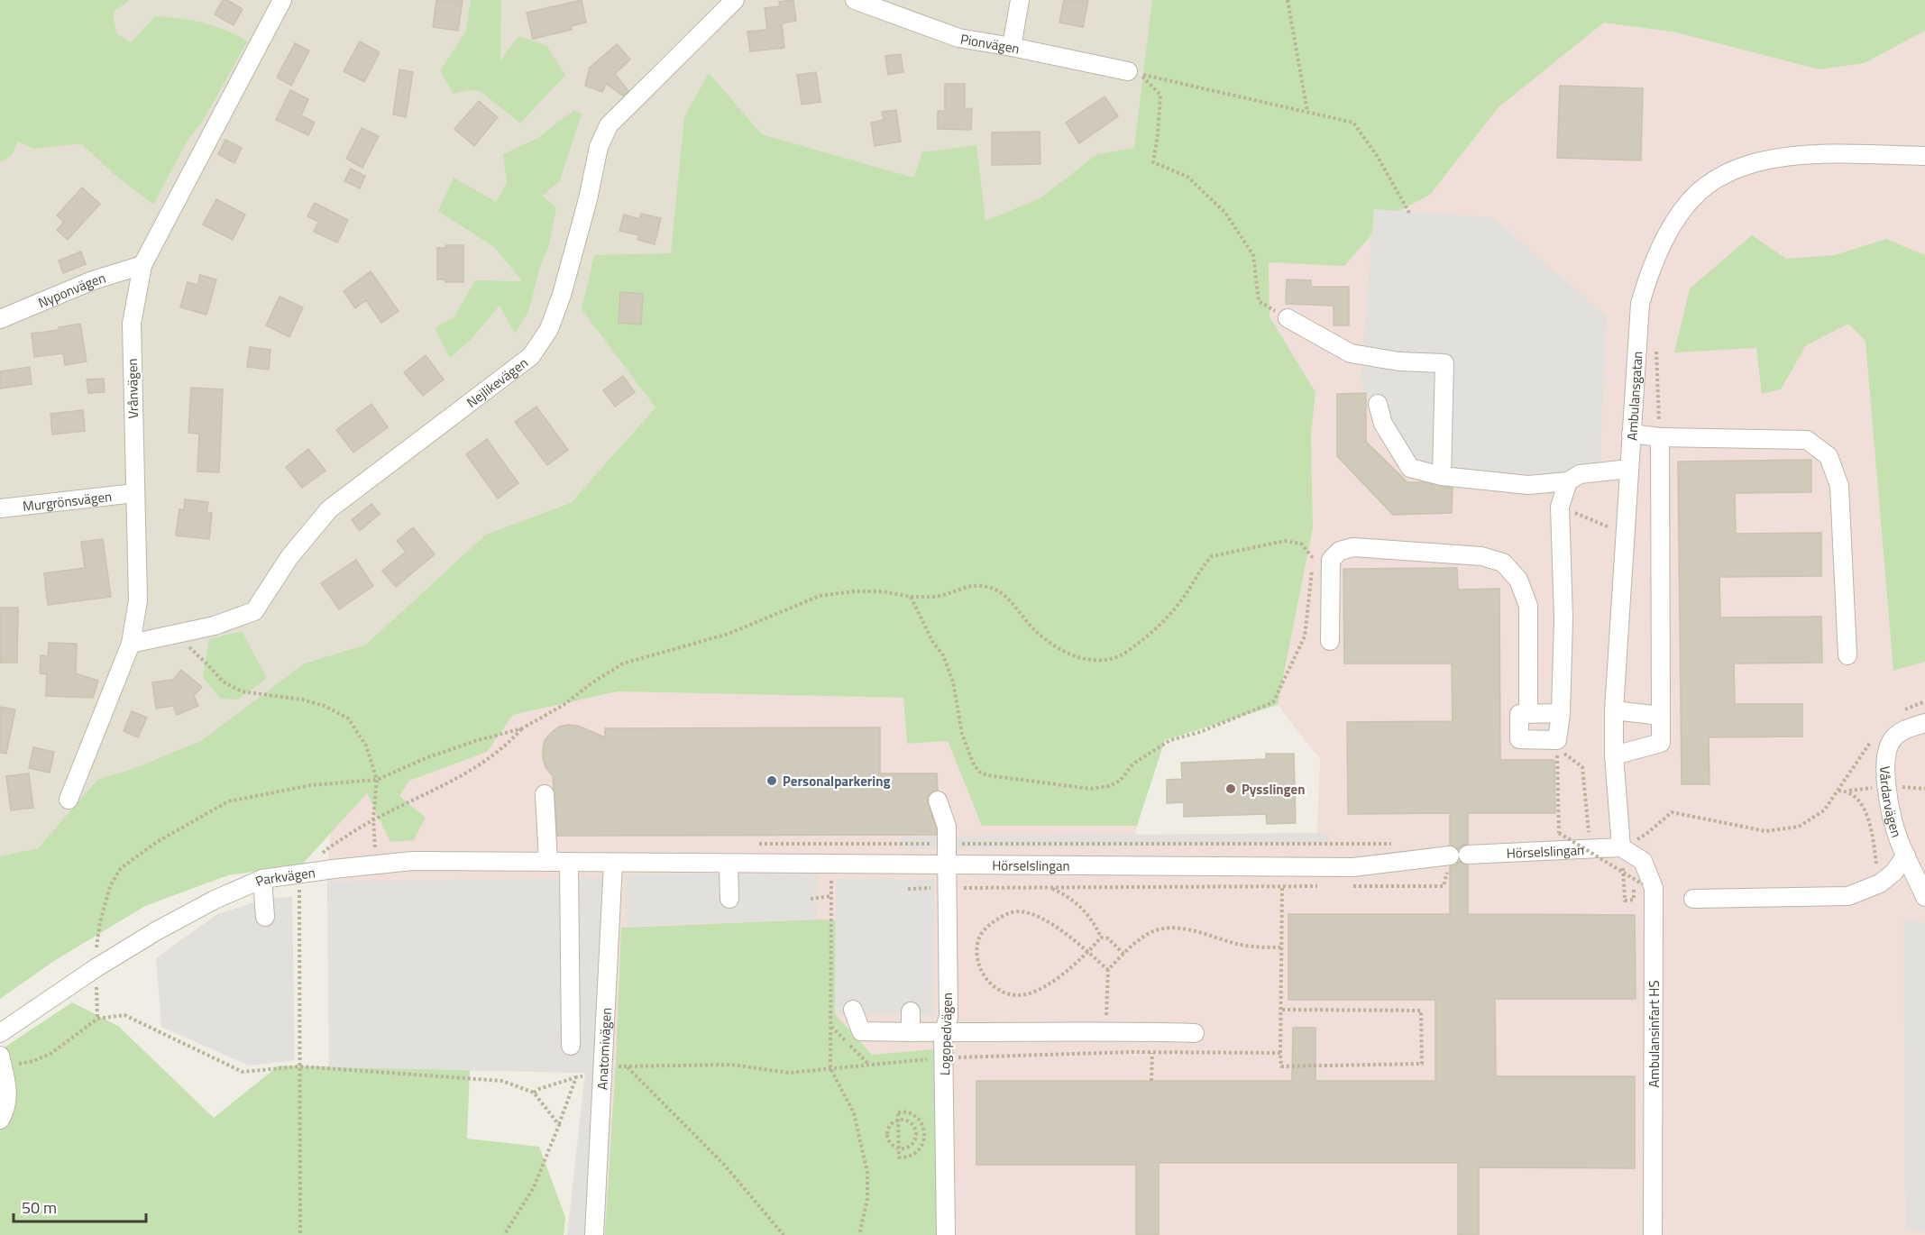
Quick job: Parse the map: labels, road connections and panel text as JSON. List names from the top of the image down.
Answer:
{
  "streets": {
    "street": [
      "Pionvägen",
      "Nyponvägen",
      "Nejlikevägen",
      "Vrånvägen",
      "Ambulansgatan",
      "Murgrönsvägen",
      "Vårdarvägen",
      "Hörselslingan",
      "Parkvägen",
      "Logopedvägen",
      "Ambulansinfart HS",
      "Anatomivägen"
    ]
  },
  "crossings": [
    ["Nyponvägen", "Vrånvägen"],
    ["Nejlikevägen", "Vrånvägen"],
    ["Vrånvägen", "Murgrönsvägen"],
    ["Ambulansgatan", "Hörselslingan"],
    ["Ambulansgatan", "Ambulansinfart HS"],
    ["Hörselslingan", "Parkvägen"],
    ["Hörselslingan", "Logopedvägen"],
    ["Hörselslingan", "Ambulansinfart HS"],
    ["Hörselslingan", "Anatomivägen"],
    ["Parkvägen", "Anatomivägen"]
  ],
  "places": ["Personalparkering", "Pysslingen"],
  "scale_bar": "50 m"
}
